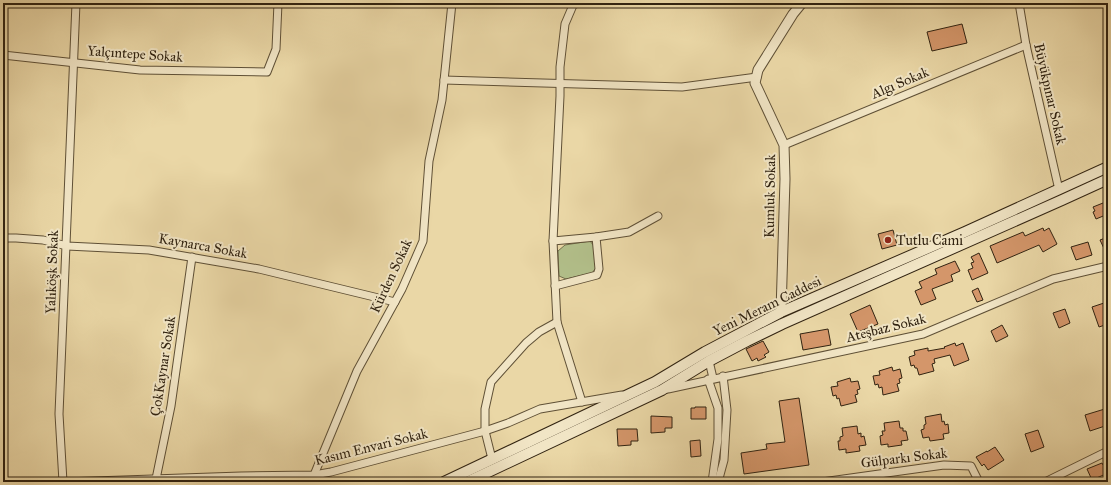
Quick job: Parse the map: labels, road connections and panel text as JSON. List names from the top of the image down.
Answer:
{
  "streets": {
    "main road": ["Yeni Meram Caddesi"],
    "street": [
      "Yalçıntepe Sokak",
      "Algı Sokak",
      "Büyükpınar Sokak",
      "Kumluk Sokak",
      "Kaynarca Sokak",
      "Yalıköşk Sokak",
      "Kürden Sokak",
      "Ateşbaz Sokak",
      "ÇokKaynar Sokak",
      "Kasım Envari Sokak",
      "Gülparkı Sokak"
    ]
  },
  "crossings": [
    ["Yalçıntepe Sokak", "Yalıköşk Sokak"],
    ["Algı Sokak", "Büyükpınar Sokak"],
    ["Algı Sokak", "Kumluk Sokak"],
    ["Büyükpınar Sokak", "Yeni Meram Caddesi"],
    ["Kumluk Sokak", "Yeni Meram Caddesi"],
    ["Kaynarca Sokak", "Yalıköşk Sokak"],
    ["Kaynarca Sokak", "Kürden Sokak"],
    ["Kaynarca Sokak", "ÇokKaynar Sokak"],
    ["Yalıköşk Sokak", "Kasım Envari Sokak"],
    ["Kürden Sokak", "Kasım Envari Sokak"],
    ["Yeni Meram Caddesi", "Ateşbaz Sokak"],
    ["Yeni Meram Caddesi", "Kasım Envari Sokak"],
    ["ÇokKaynar Sokak", "Kasım Envari Sokak"]
  ],
  "places": ["Tutlu Cami"]
}
